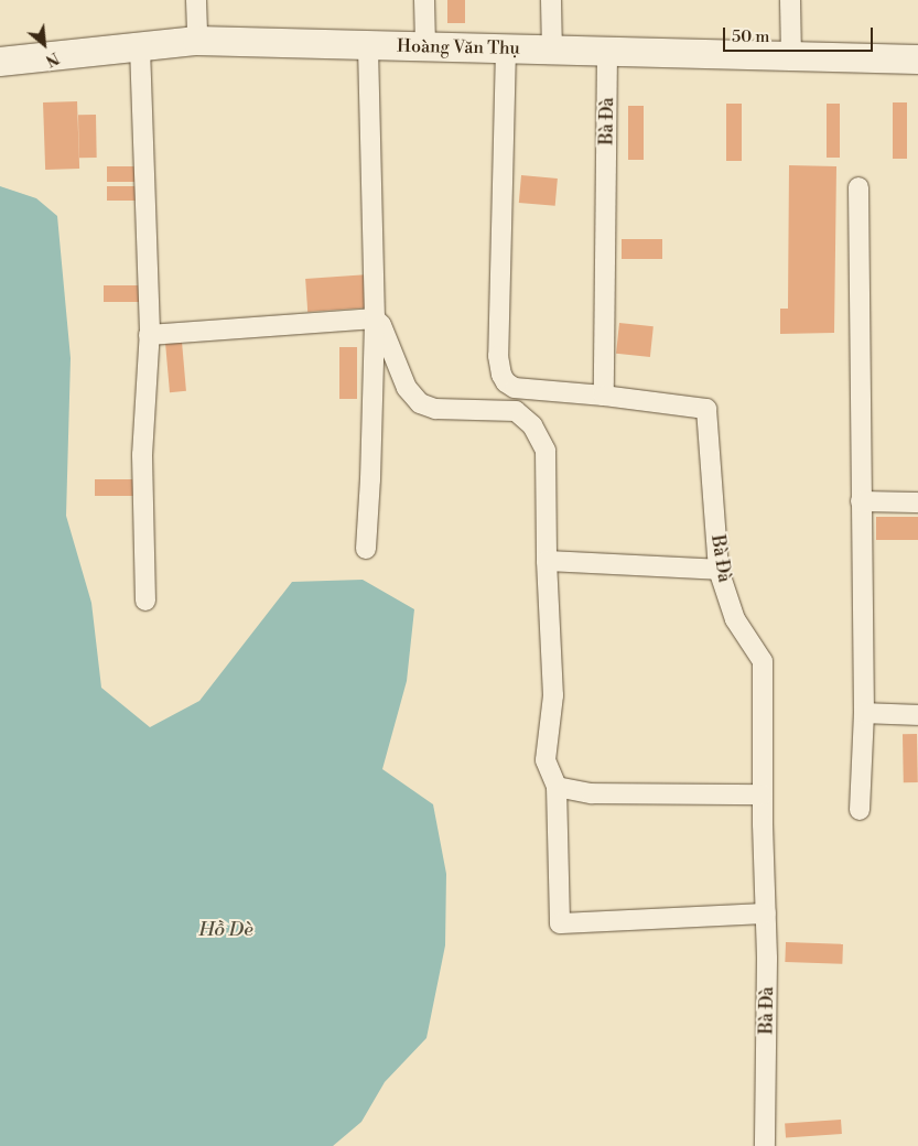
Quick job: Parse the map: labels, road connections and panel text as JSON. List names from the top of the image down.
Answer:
{
  "streets": {
    "main road": ["Hoàng Văn Thụ"],
    "street": ["Bà Đà"]
  },
  "crossings": [
    ["Hoàng Văn Thụ", "Bà Đà"]
  ],
  "water": ["Hồ Dè"],
  "scale_bar": "50 m",
  "north": "bottom right"
}
